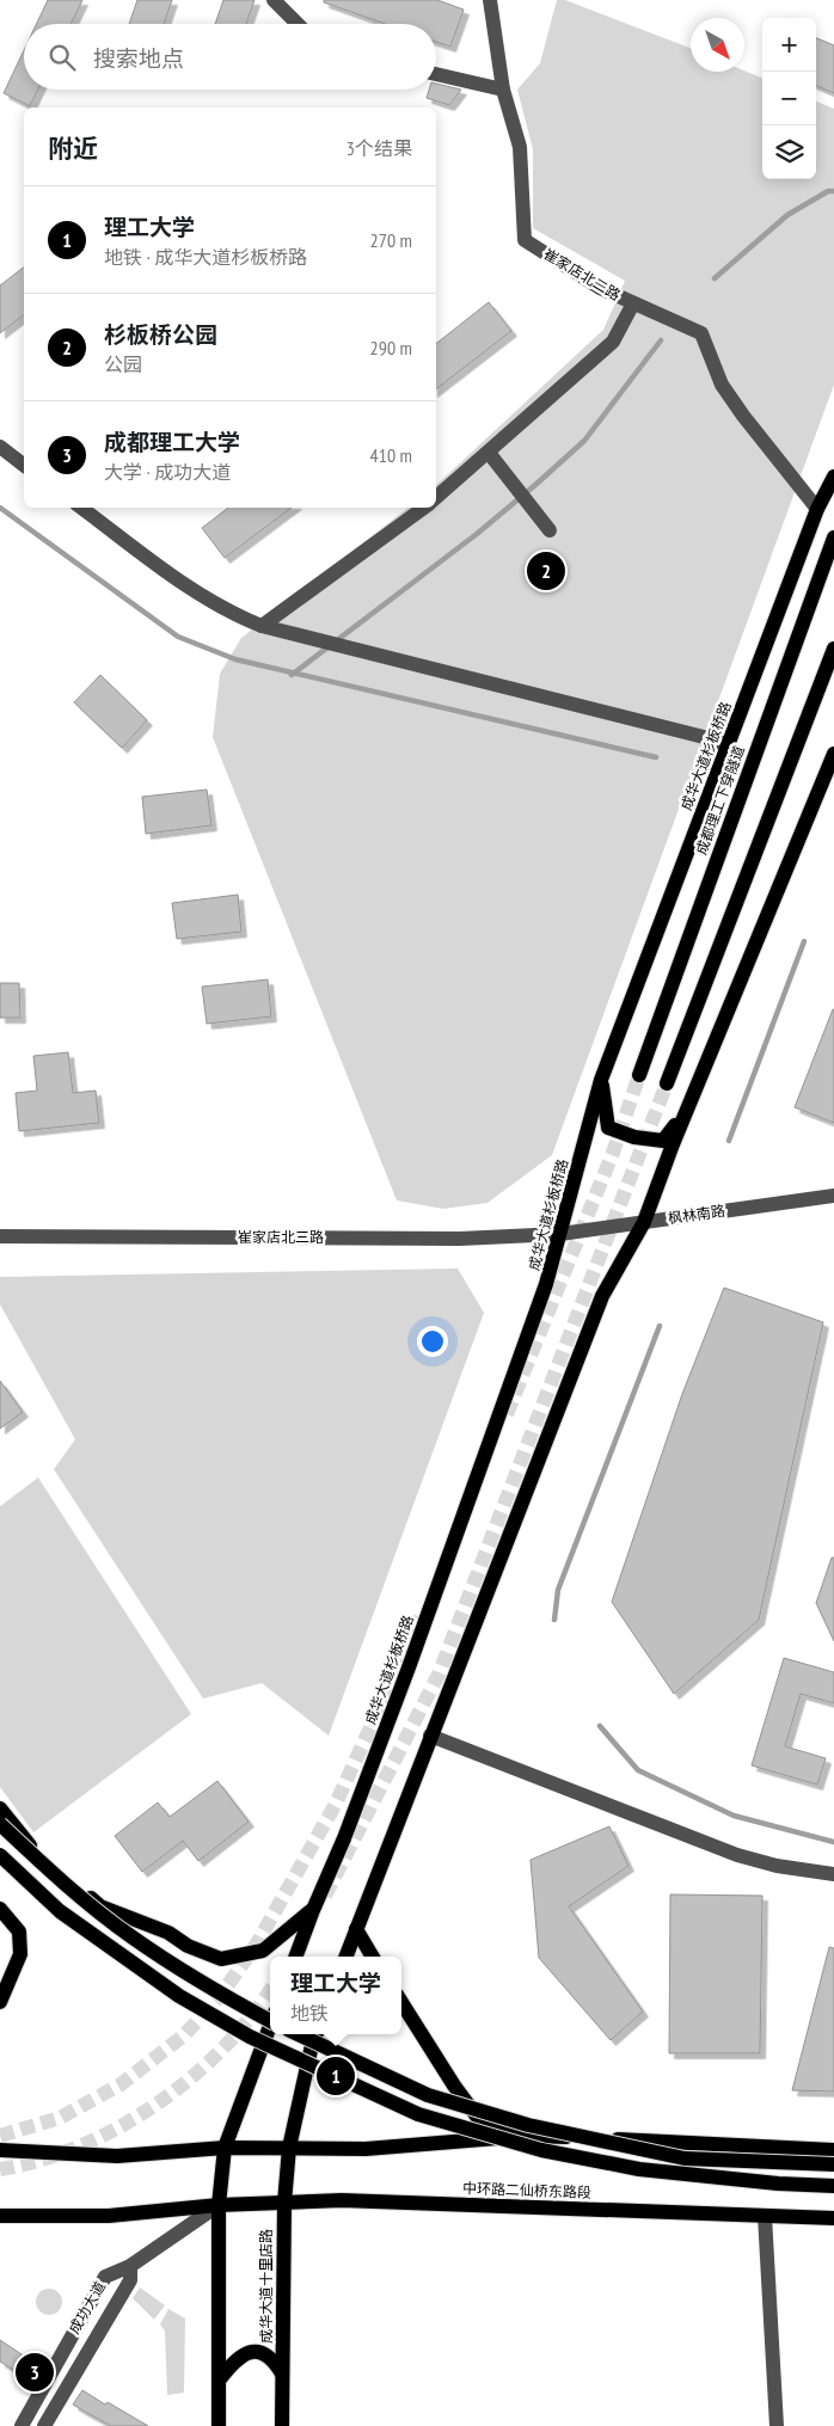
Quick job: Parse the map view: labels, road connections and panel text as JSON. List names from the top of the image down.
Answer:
{
  "streets": {
    "main road": [
      "成华大道杉板桥路",
      "成都理工下穿隧道",
      "中环路二仙桥东路段",
      "成华大道十里店路"
    ],
    "street": [
      "崔家店北二路",
      "枫林南路",
      "崔家店北三路",
      "成功大道"
    ]
  },
  "crossings": [
    ["崔家店北二路", "成华大道杉板桥路"],
    ["成华大道杉板桥路", "枫林南路"],
    ["成华大道杉板桥路", "崔家店北三路"],
    ["枫林南路", "崔家店北三路"],
    ["中环路二仙桥东路段", "成华大道十里店路"],
    ["中环路二仙桥东路段", "成功大道"]
  ],
  "north": "bottom right",
  "page": {
    "map_buttons": ["+", "−"],
    "search": "搜索地点",
    "heading": ["附近", "3个结果"],
    "list": [
      {
        "mark": "1",
        "name": "理工大学",
        "note": "地铁 · 成华大道杉板桥路",
        "value": "270 m"
      },
      {
        "mark": "2",
        "name": "杉板桥公园",
        "note": "公园",
        "value": "290 m"
      },
      {
        "mark": "3",
        "name": "成都理工大学",
        "note": "大学 · 成功大道",
        "value": "410 m"
      }
    ],
    "pins": ["2", "1", "3"],
    "popup": ["理工大学", "地铁"]
  }
}
